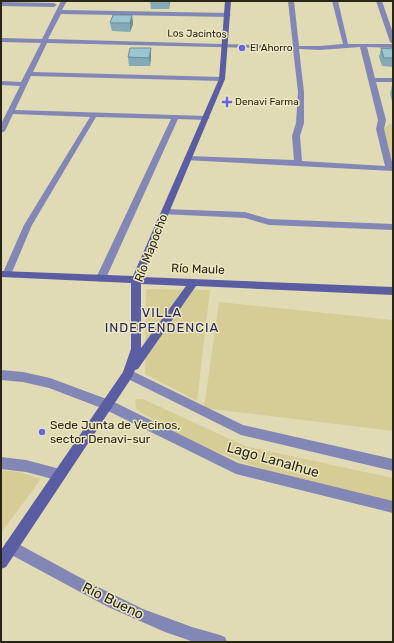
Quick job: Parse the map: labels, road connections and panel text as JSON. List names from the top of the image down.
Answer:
{
  "streets": {
    "street": [
      "Los Jacintos",
      "Río Mapocho",
      "Río Maule",
      "Lago Lanalhue",
      "Río Bueno"
    ]
  },
  "crossings": [
    ["Los Jacintos", "Río Mapocho"],
    ["Río Mapocho", "Río Maule"],
    ["Río Mapocho", "Lago Lanalhue"],
    ["Río Mapocho", "Río Bueno"]
  ],
  "districts": ["VILLA INDEPENDENCIA"],
  "places": {
    "other": ["El Ahorro", "Sede Junta de Vecinos, sector Denavi-sur"],
    "health": ["Denavi Farma"]
  }
}
